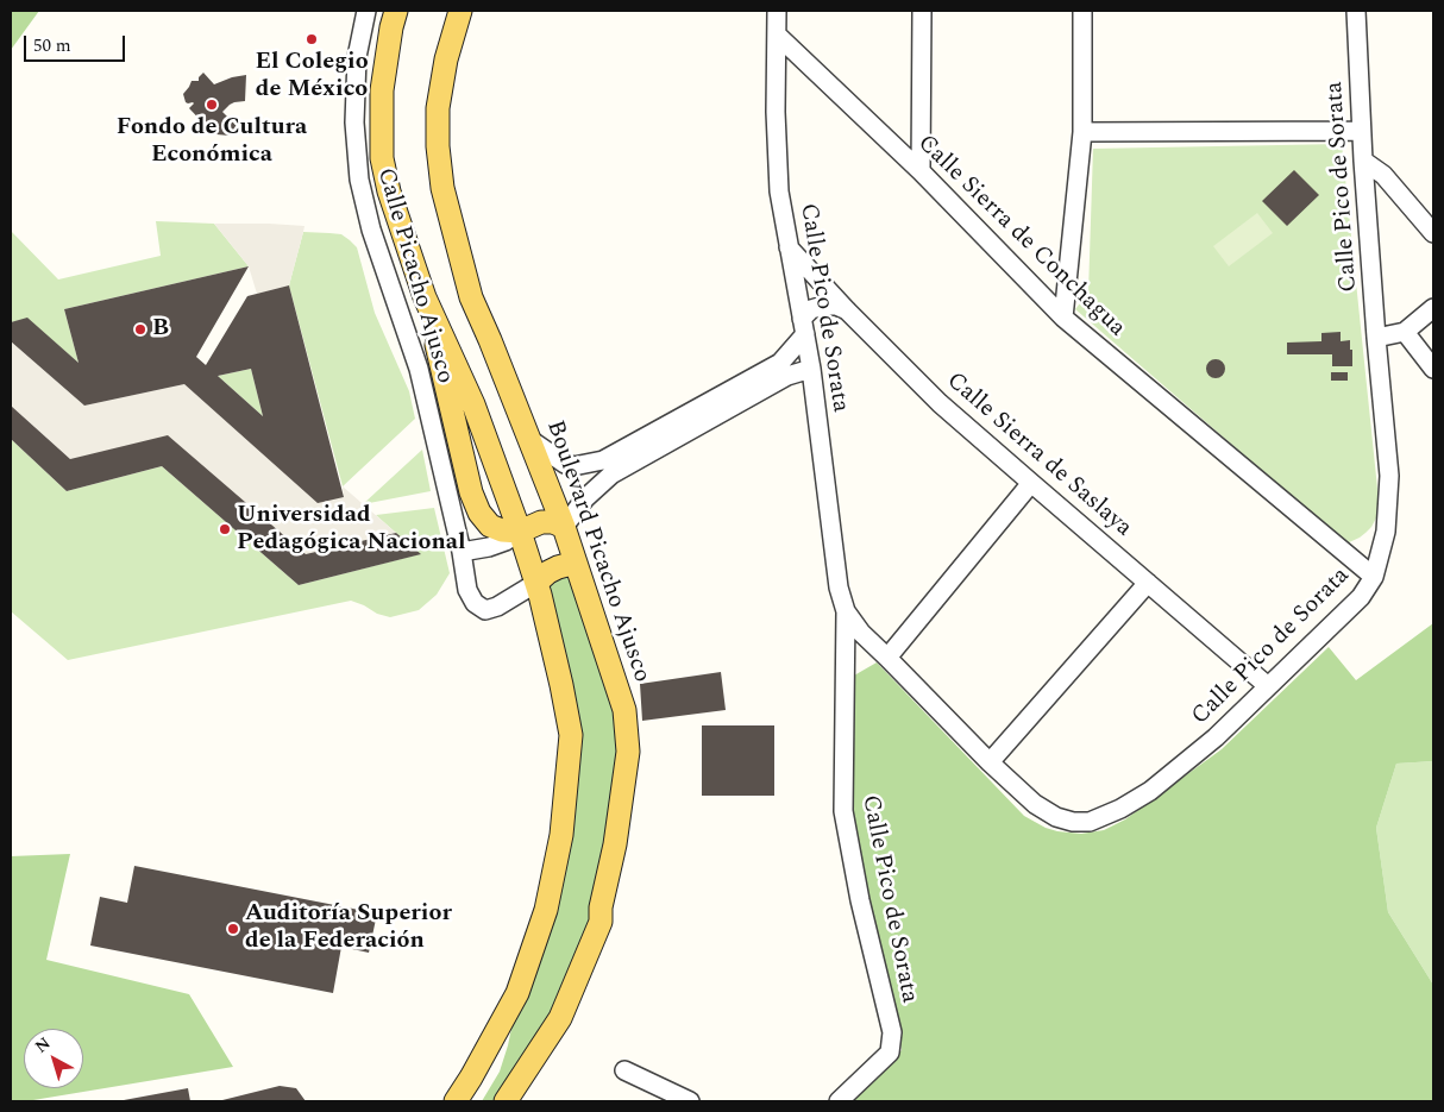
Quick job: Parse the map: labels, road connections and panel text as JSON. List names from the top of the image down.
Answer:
{
  "streets": {
    "main road": ["Boulevard Picacho Ajusco"],
    "street": [
      "Calle Pico de Sorata",
      "Calle Sierra de Conchagua",
      "Calle Picacho Ajusco",
      "Calle Sierra de Saslaya"
    ]
  },
  "crossings": [
    ["Calle Pico de Sorata", "Calle Sierra de Conchagua"],
    ["Calle Pico de Sorata", "Calle Sierra de Saslaya"]
  ],
  "places": [
    "El Colegio de México",
    "Fondo de Cultura Económica",
    "B",
    "Universidad Pedagógica Nacional",
    "Auditoría Superior de la Federación"
  ],
  "scale_bar": "50 m",
  "north": "top left"
}
